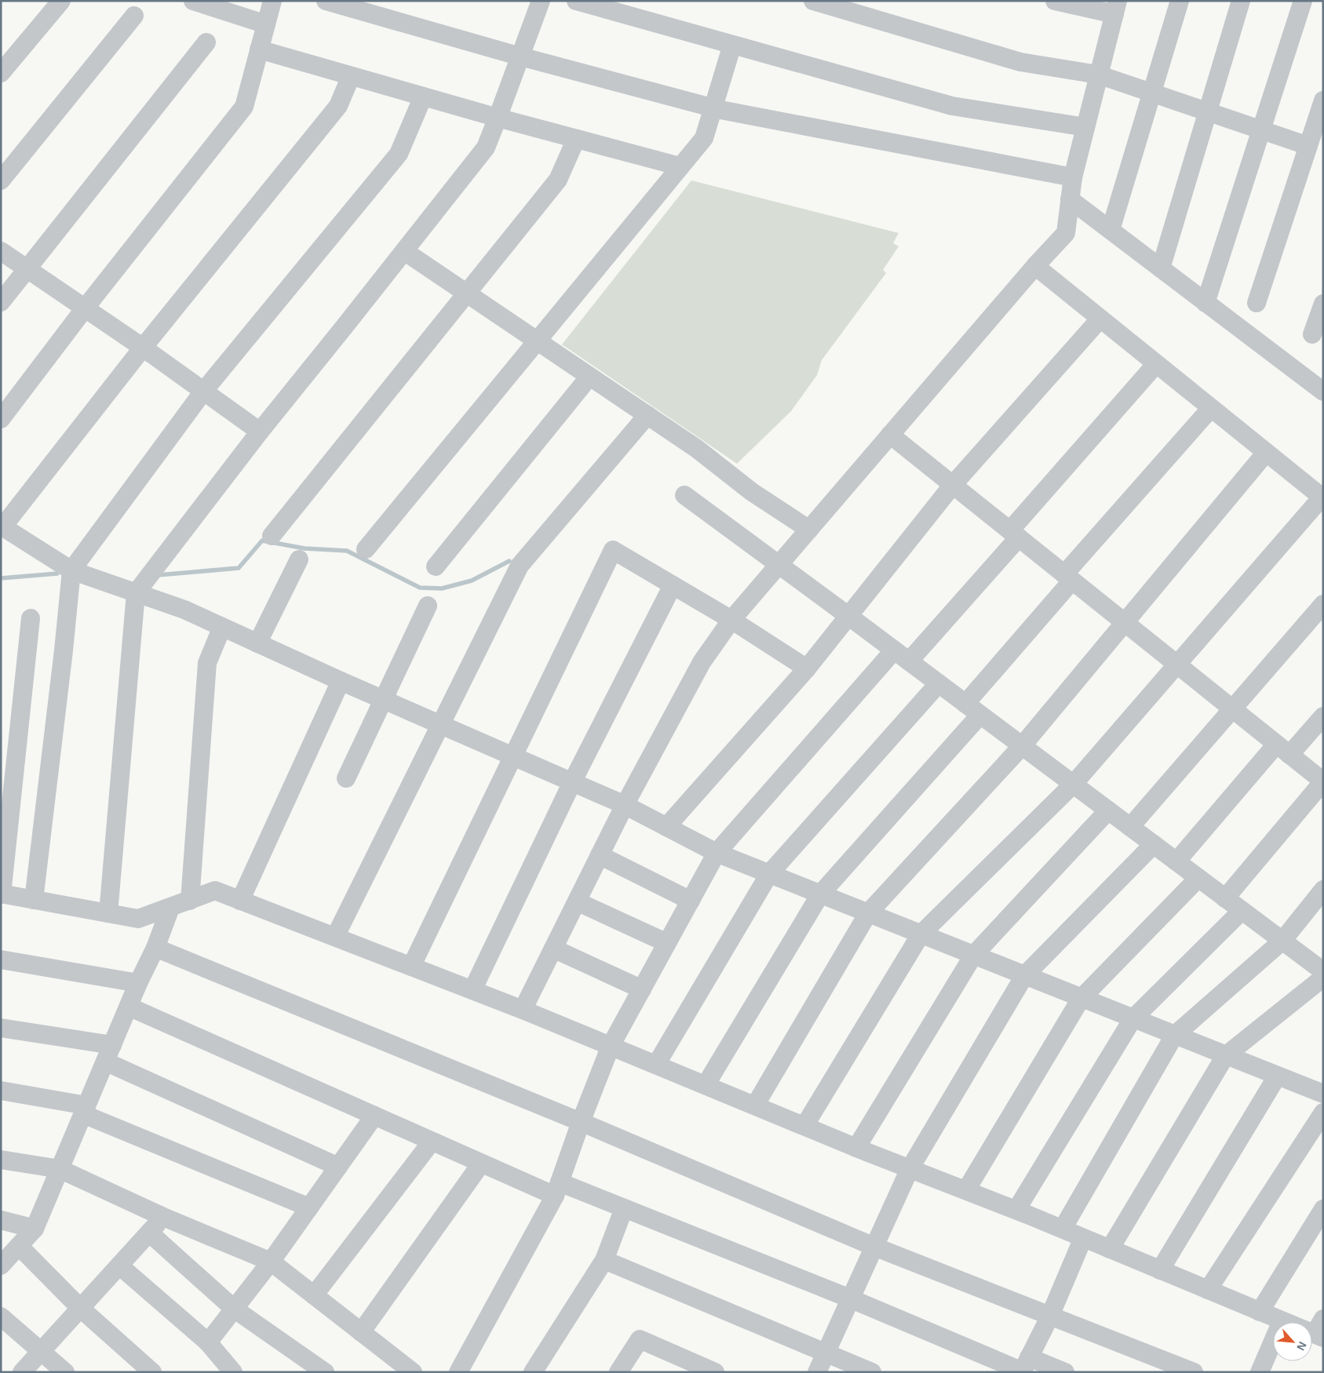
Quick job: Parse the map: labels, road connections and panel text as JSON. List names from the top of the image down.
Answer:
{
  "north": "bottom right"
}
